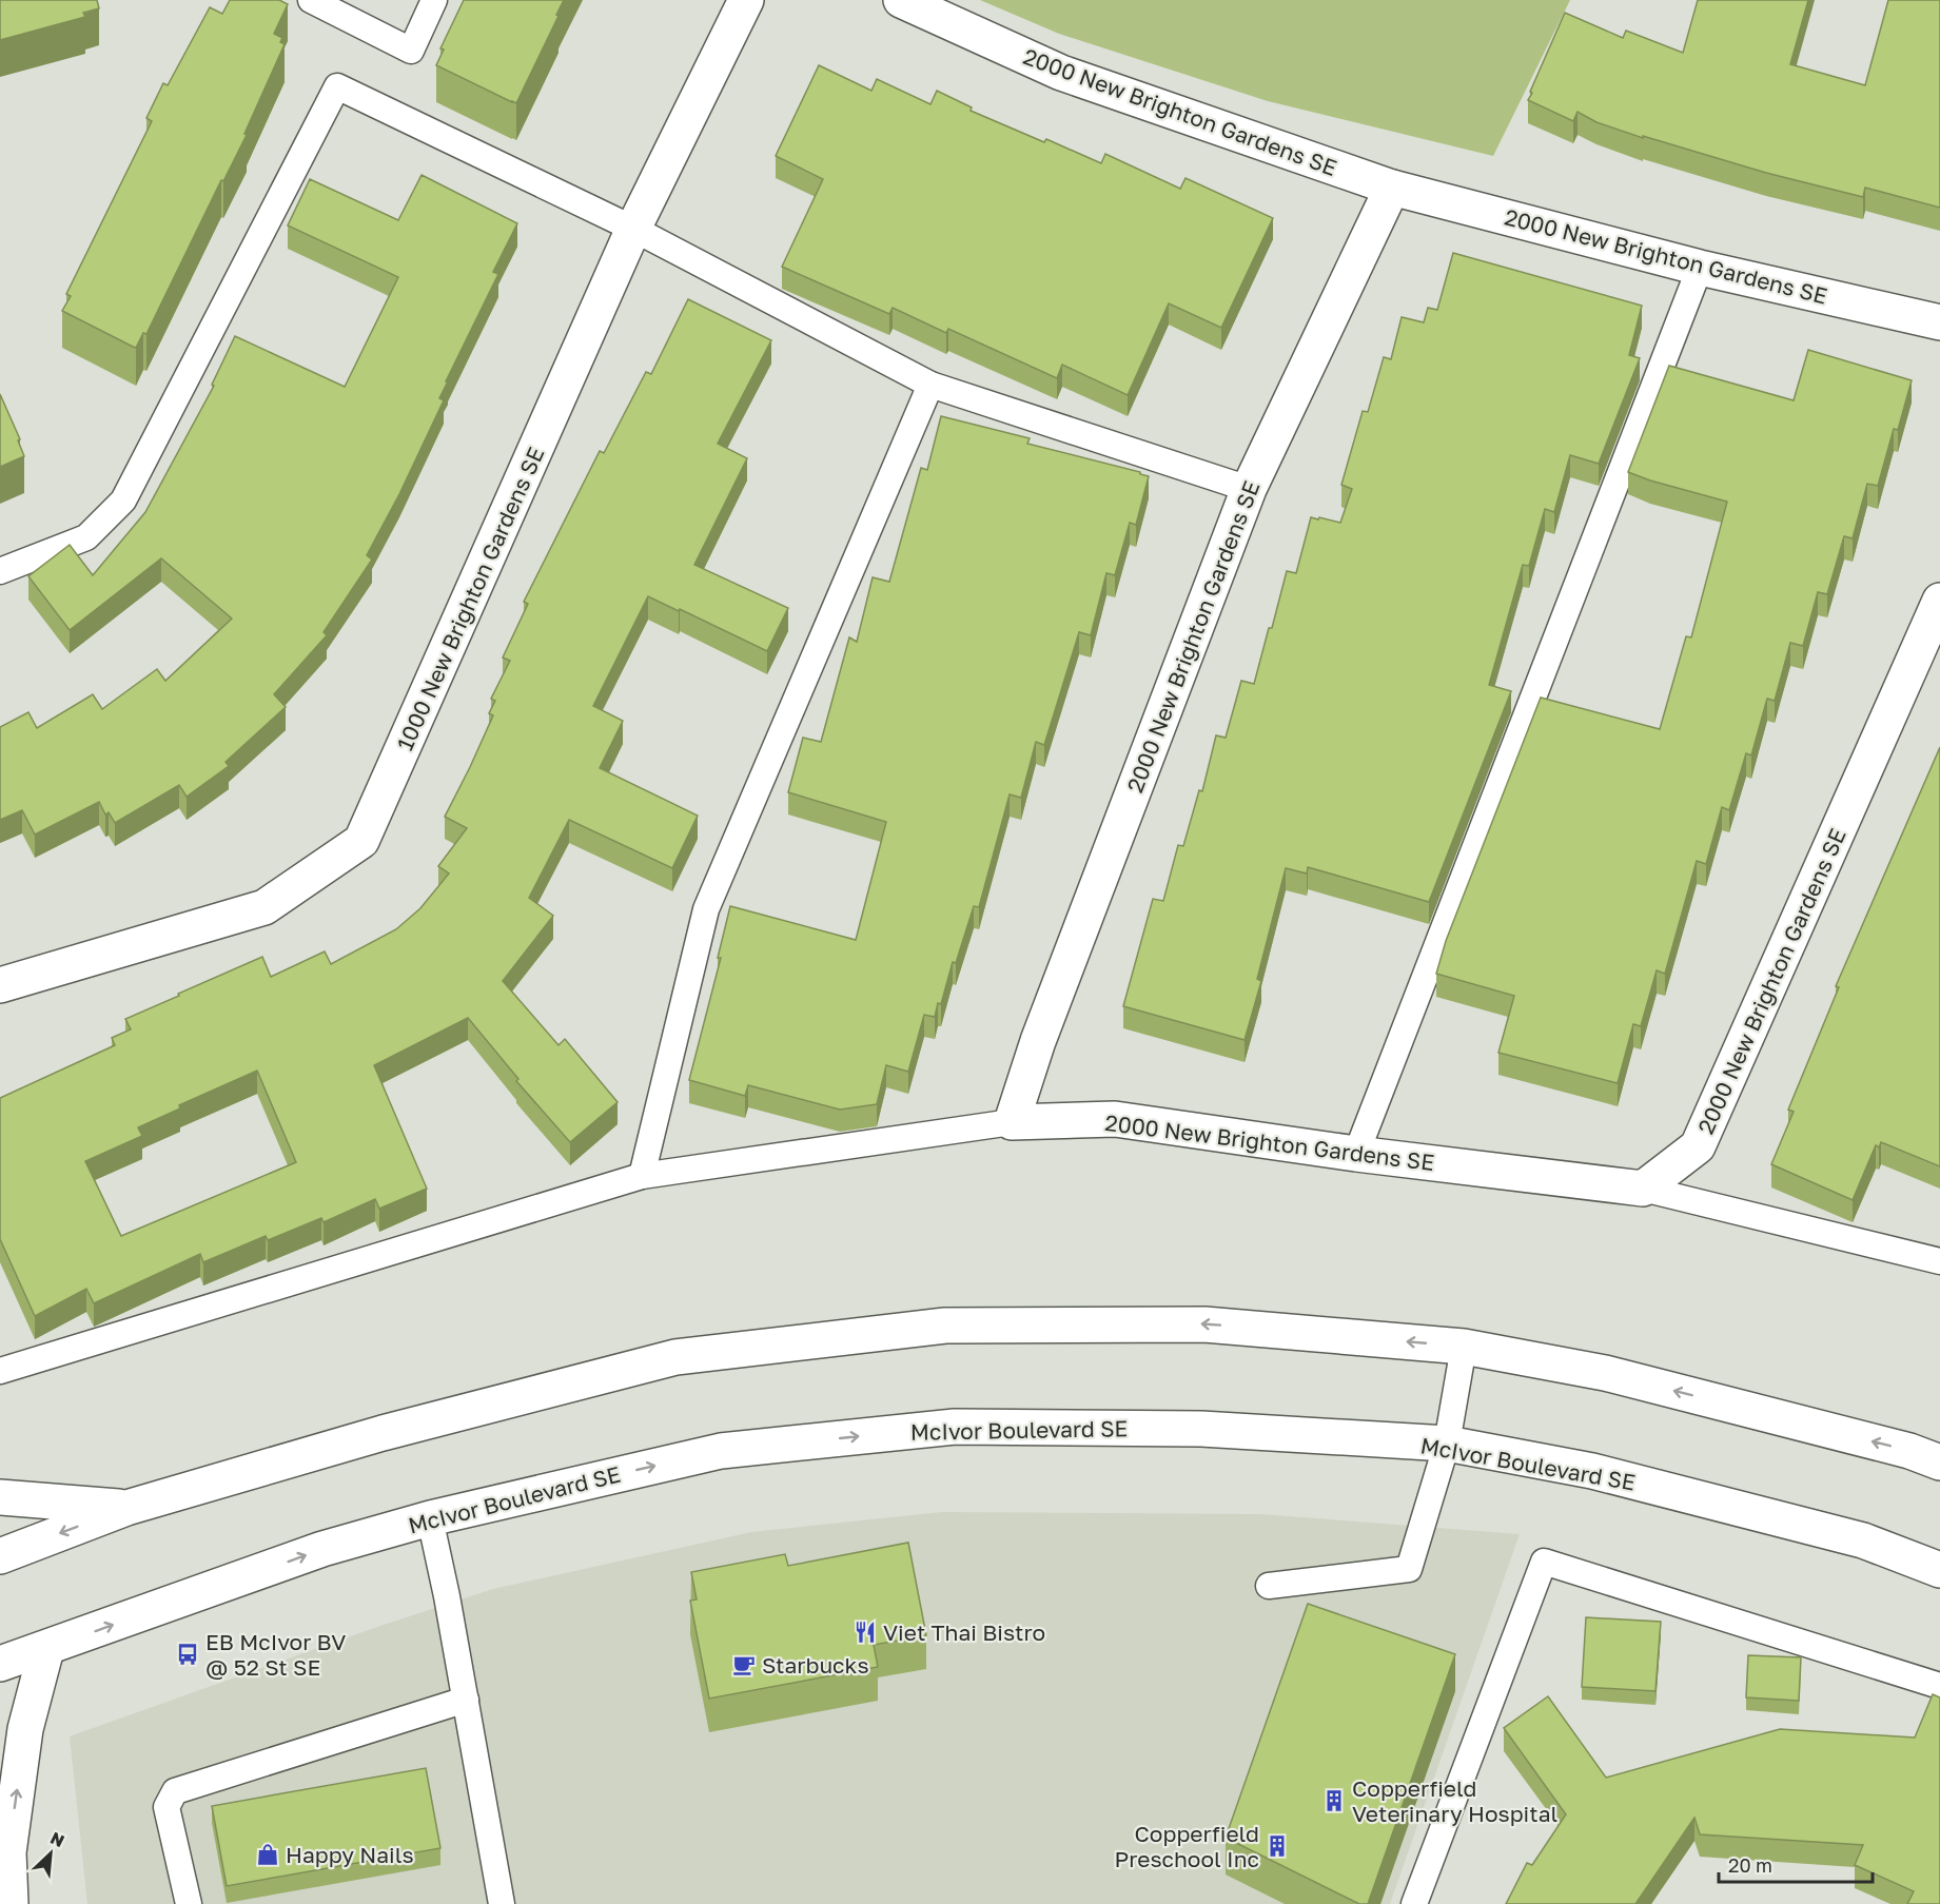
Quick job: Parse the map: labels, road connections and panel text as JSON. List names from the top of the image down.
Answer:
{
  "streets": {
    "street": ["2000 New Brighton Gardens SE", "1000 New Brighton Gardens SE", "McIvor Boulevard SE"]
  },
  "places": {
    "restaurant": ["Viet Thai Bistro"],
    "bus stop": ["EB McIvor BV @ 52 St SE"],
    "cafe": ["Starbucks"],
    "building": ["Copperfield Veterinary Hospital", "Copperfield Preschool Inc"],
    "shop": ["Happy Nails"]
  },
  "scale_bar": "20 m",
  "north": "top right"
}
